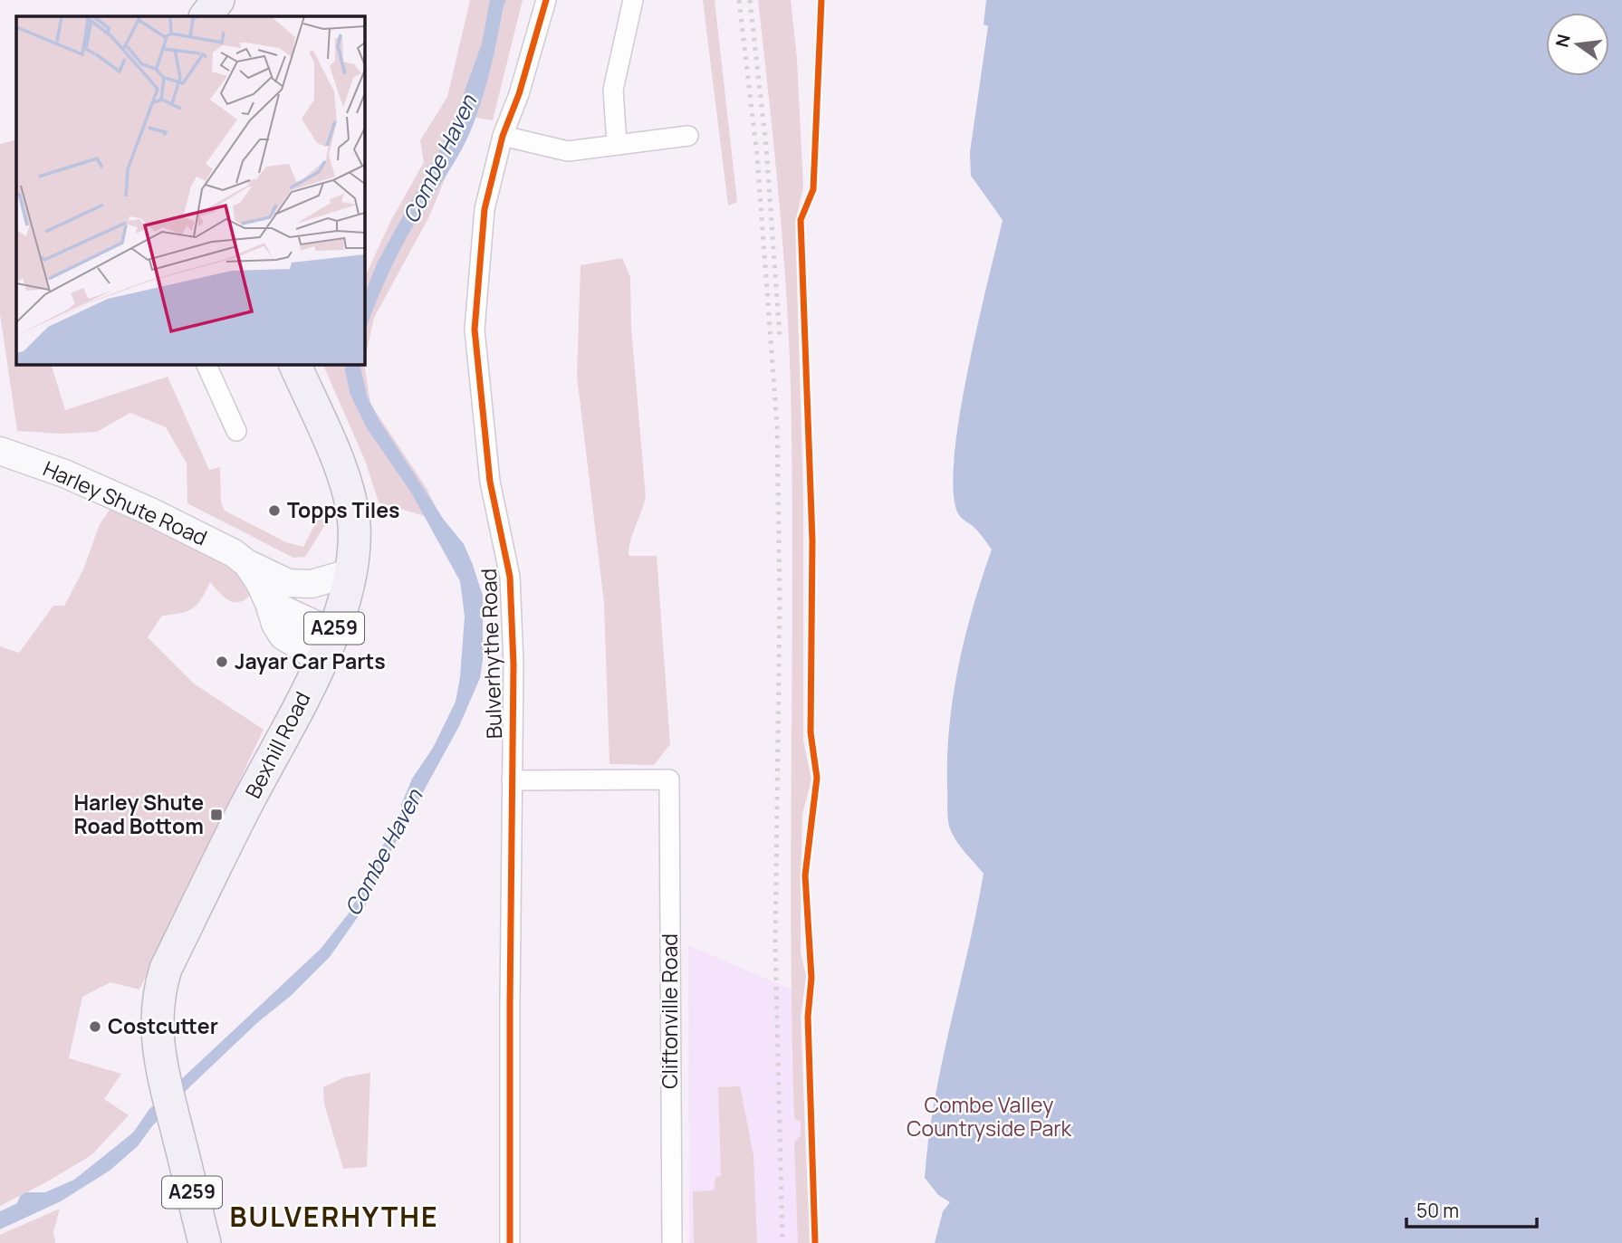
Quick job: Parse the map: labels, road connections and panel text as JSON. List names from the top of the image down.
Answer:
{
  "streets": {
    "highway": ["A259", "Bexhill Road"],
    "main road": ["Harley Shute Road"],
    "street": ["Bulverhythe Road", "Cliftonville Road"]
  },
  "crossings": [
    ["Harley Shute Road", "Bexhill Road"],
    ["Bulverhythe Road", "Cliftonville Road"]
  ],
  "districts": ["BULVERHYTHE"],
  "water": ["Combe Haven"],
  "parks": ["Combe Valley Countryside Park"],
  "places": {
    "other": ["Topps Tiles", "Jayar Car Parts", "Costcutter"],
    "transit": ["Harley Shute Road Bottom"]
  },
  "scale_bar": "50 m",
  "north": "left"
}
